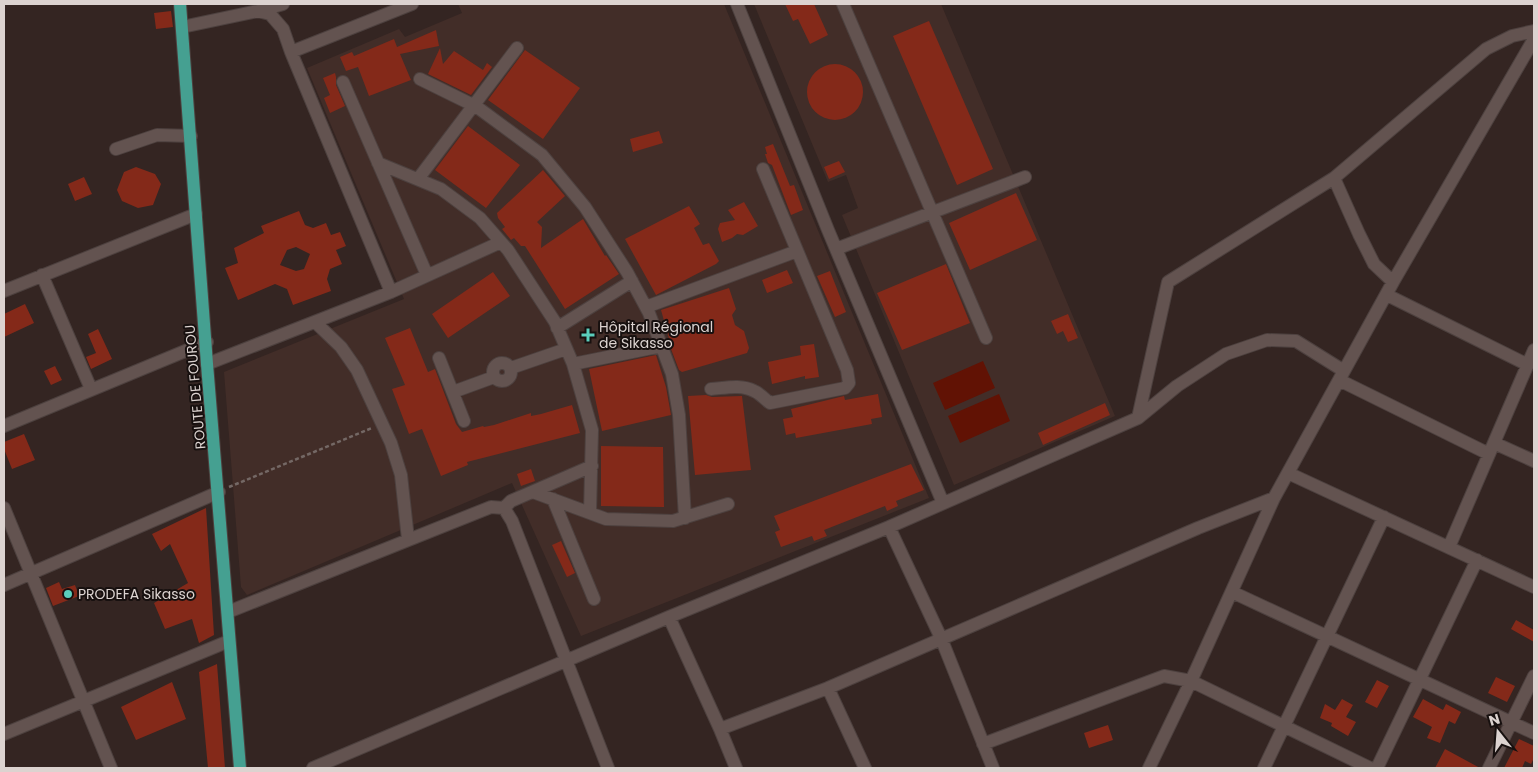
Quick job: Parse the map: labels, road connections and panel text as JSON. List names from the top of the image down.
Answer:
{
  "streets": {
    "main road": ["ROUTE DE FOUROU"]
  },
  "places": {
    "health": ["Hôpital Régional de Sikasso"],
    "other": ["PRODEFA Sikasso"]
  },
  "north": "top"
}
